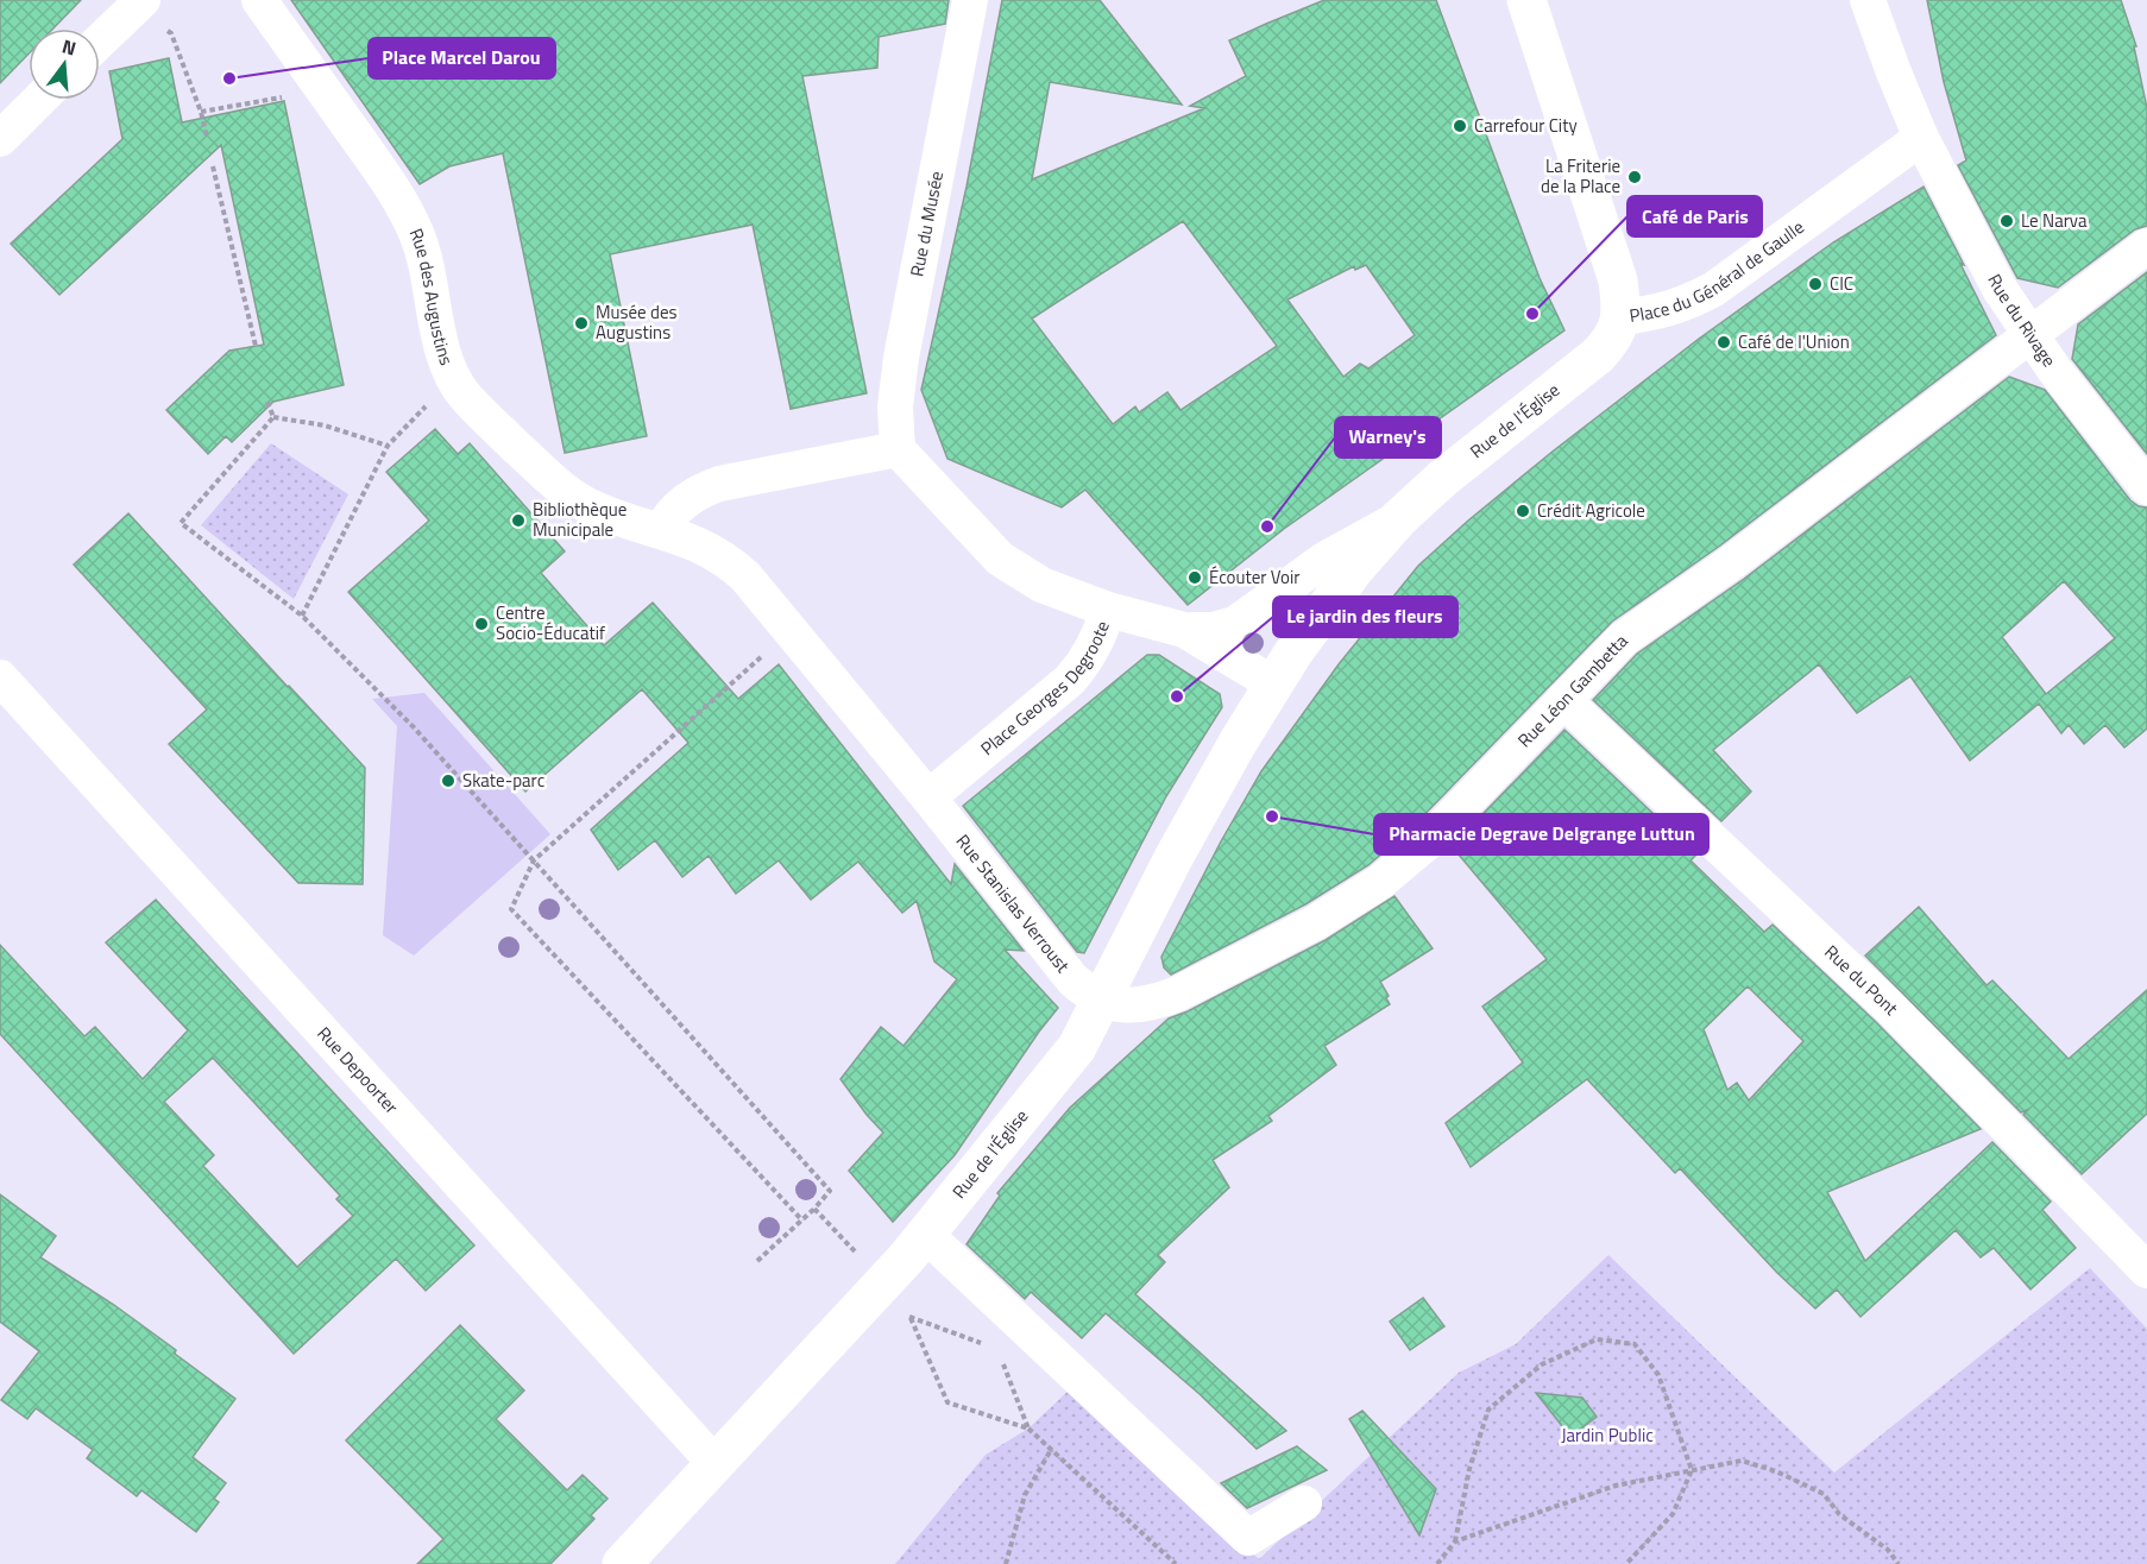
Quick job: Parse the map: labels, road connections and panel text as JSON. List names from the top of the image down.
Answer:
{
  "streets": {
    "main road": ["Place du Général de Gaulle", "Rue de l'Église"],
    "street": [
      "Rue du Musée",
      "Rue des Augustins",
      "Rue du Rivage",
      "Place Georges Degroote",
      "Rue Léon Gambetta",
      "Rue Stanislas Verroust",
      "Rue du Pont",
      "Rue Depoorter"
    ]
  },
  "crossings": [
    ["Rue du Musée", "Place Georges Degroote"],
    ["Place du Général de Gaulle", "Rue du Rivage"],
    ["Place du Général de Gaulle", "Rue de l'Église"],
    ["Rue du Rivage", "Rue Léon Gambetta"],
    ["Rue de l'Église", "Place Georges Degroote"],
    ["Rue de l'Église", "Rue Léon Gambetta"],
    ["Rue de l'Église", "Rue Stanislas Verroust"],
    ["Rue de l'Église", "Rue Depoorter"],
    ["Place Georges Degroote", "Rue Stanislas Verroust"],
    ["Rue Léon Gambetta", "Rue Stanislas Verroust"],
    ["Rue Léon Gambetta", "Rue du Pont"]
  ],
  "parks": ["Jardin Public"],
  "places": [
    "Place Marcel Darou",
    "Carrefour City",
    "La Friterie de la Place",
    "Le Narva",
    "CIC",
    "Café de Paris",
    "Musée des Augustins",
    "Café de l'Union",
    "Crédit Agricole",
    "Bibliothèque Municipale",
    "Warney's",
    "Écouter Voir",
    "Centre Socio-Éducatif",
    "Le jardin des fleurs",
    "Skate-parc",
    "Pharmacie Degrave Delgrange Luttun"
  ],
  "north": "top"
}
